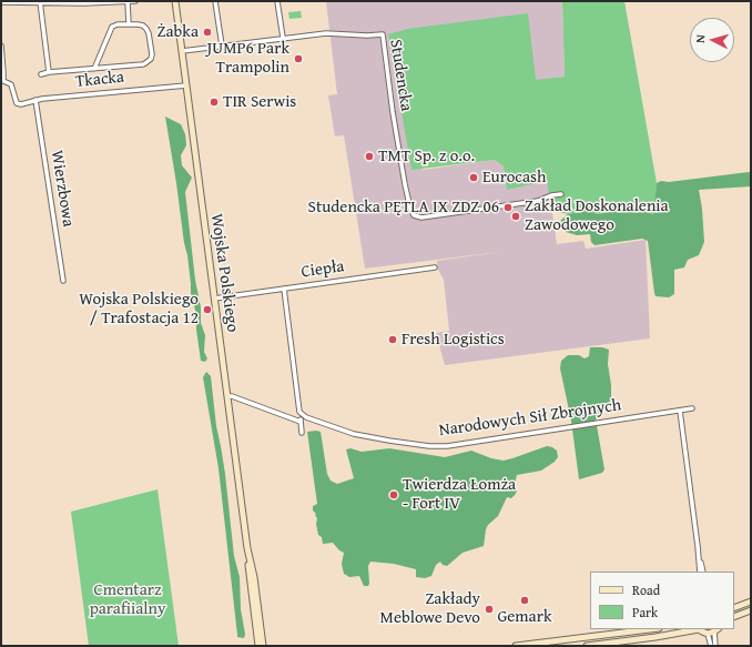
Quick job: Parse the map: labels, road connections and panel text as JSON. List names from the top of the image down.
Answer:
{
  "streets": {
    "main road": ["Wojska Polskiego"],
    "street": [
      "Studencka",
      "Tkacka",
      "Wierzbowa",
      "Ciepła",
      "Narodowych Sił Zbrojnych"
    ]
  },
  "crossings": [
    ["Studencka", "Wojska Polskiego"],
    ["Tkacka", "Wierzbowa"],
    ["Tkacka", "Wojska Polskiego"],
    ["Ciepła", "Wojska Polskiego"]
  ],
  "parks": ["Cmentarz parafiialny"],
  "places": [
    "Żabka",
    "JUMP6 Park Trampolin",
    "TIR Serwis",
    "TMT Sp. z o.o.",
    "Eurocash",
    "Studencka PĘTLA IX ZDZ 06",
    "Zakład Doskonalenia Zawodowego",
    "Wojska Polskiego / Trafostacja 12",
    "Fresh Logistics",
    "Twierdza Łomża - Fort IV",
    "Gemark",
    "Zakłady Meblowe Devo"
  ],
  "legend": ["Road", "Park"],
  "north": "left"
}
